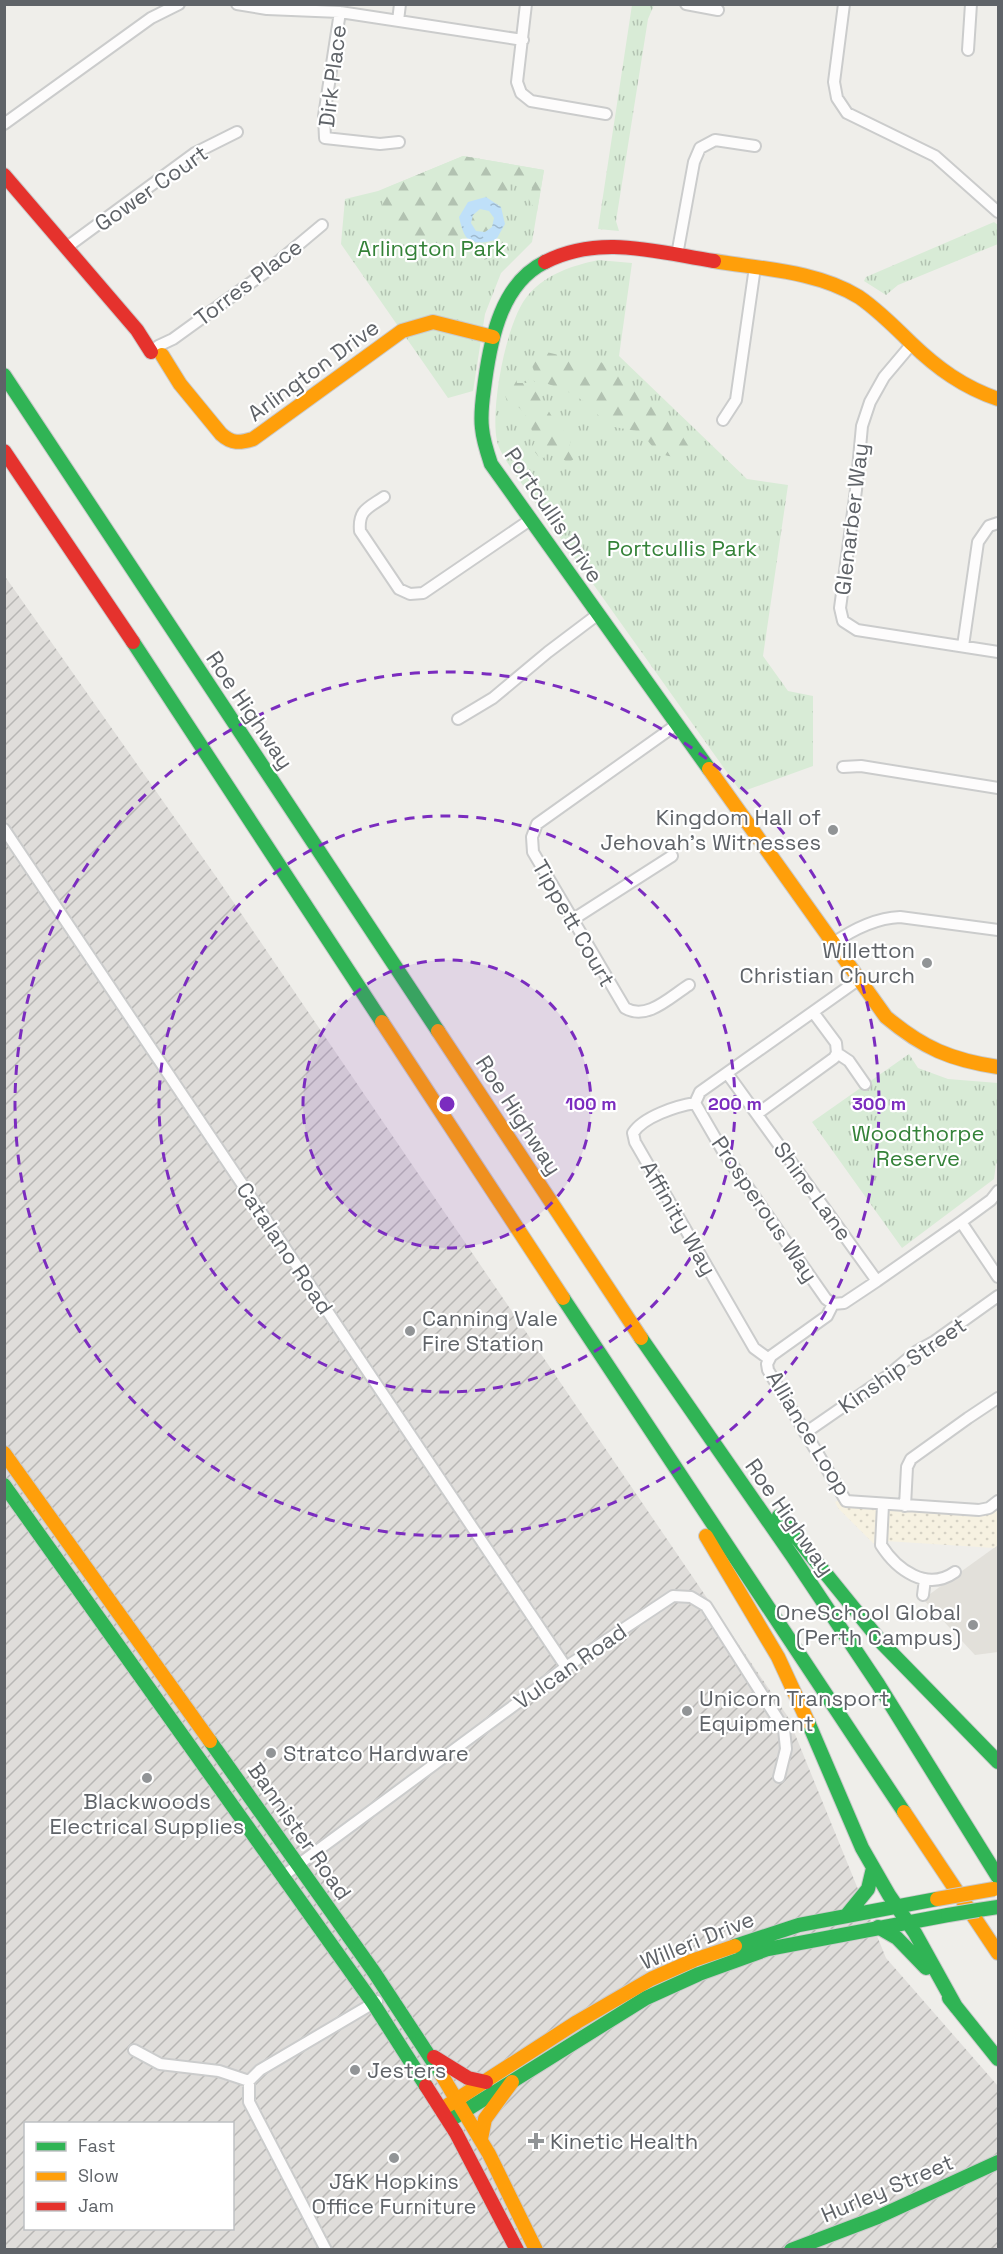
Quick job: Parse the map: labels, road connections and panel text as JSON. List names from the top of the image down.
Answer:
{
  "streets": {
    "main road": [
      "Arlington Drive",
      "Portcullis Drive",
      "Roe Highway",
      "Bannister Road",
      "Willeri Drive",
      "Hurley Street"
    ],
    "street": [
      "Dirk Place",
      "Gower Court",
      "Torres Place",
      "Glenarber Way",
      "Tippett Court",
      "Shine Lane",
      "Prosperous Way",
      "Affinity Way",
      "Catalano Road",
      "Kinship Street",
      "Alliance Loop",
      "Vulcan Road"
    ]
  },
  "crossings": [
    ["Gower Court", "Arlington Drive"],
    ["Torres Place", "Arlington Drive"],
    ["Arlington Drive", "Portcullis Drive"],
    ["Portcullis Drive", "Glenarber Way"],
    ["Portcullis Drive", "Tippett Court"],
    ["Shine Lane", "Alliance Loop"],
    ["Prosperous Way", "Affinity Way"],
    ["Prosperous Way", "Alliance Loop"],
    ["Affinity Way", "Alliance Loop"],
    ["Catalano Road", "Vulcan Road"],
    ["Kinship Street", "Alliance Loop"],
    ["Vulcan Road", "Bannister Road"],
    ["Bannister Road", "Willeri Drive"]
  ],
  "parks": ["Arlington Park", "Portcullis Park", "Woodthorpe Reserve"],
  "places": {
    "other": [
      "Kingdom Hall of Jehovah's Witnesses",
      "Willetton Christian Church",
      "Canning Vale Fire Station",
      "OneSchool Global (Perth Campus)",
      "Unicorn Transport Equipment",
      "Stratco Hardware",
      "Blackwoods Electrical Supplies",
      "Jesters",
      "J&K Hopkins Office Furniture"
    ],
    "health": ["Kinetic Health"]
  },
  "legend": ["Fast", "Slow", "Jam"],
  "rings": ["100 m", "200 m", "300 m"]
}
